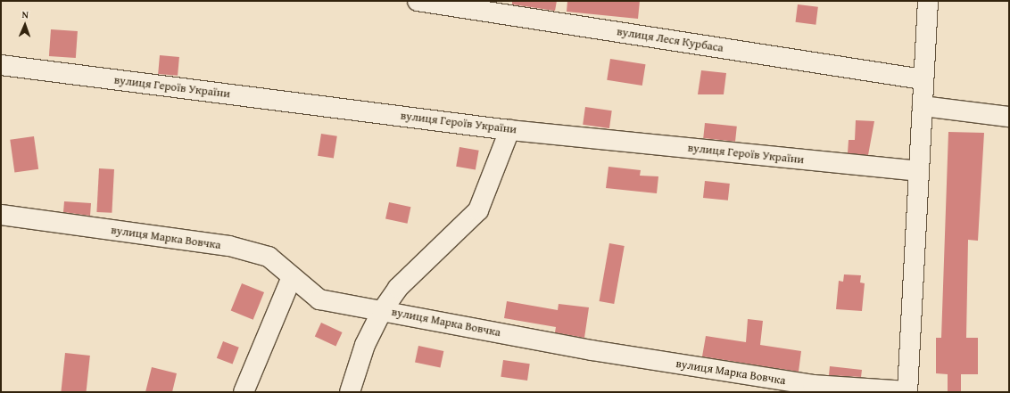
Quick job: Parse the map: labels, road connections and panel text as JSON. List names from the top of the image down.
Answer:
{
  "streets": {
    "street": ["вулиця Леся Курбаса", "вулиця Героїв України", "вулиця Марка Вовчка"]
  },
  "north": "top"
}
